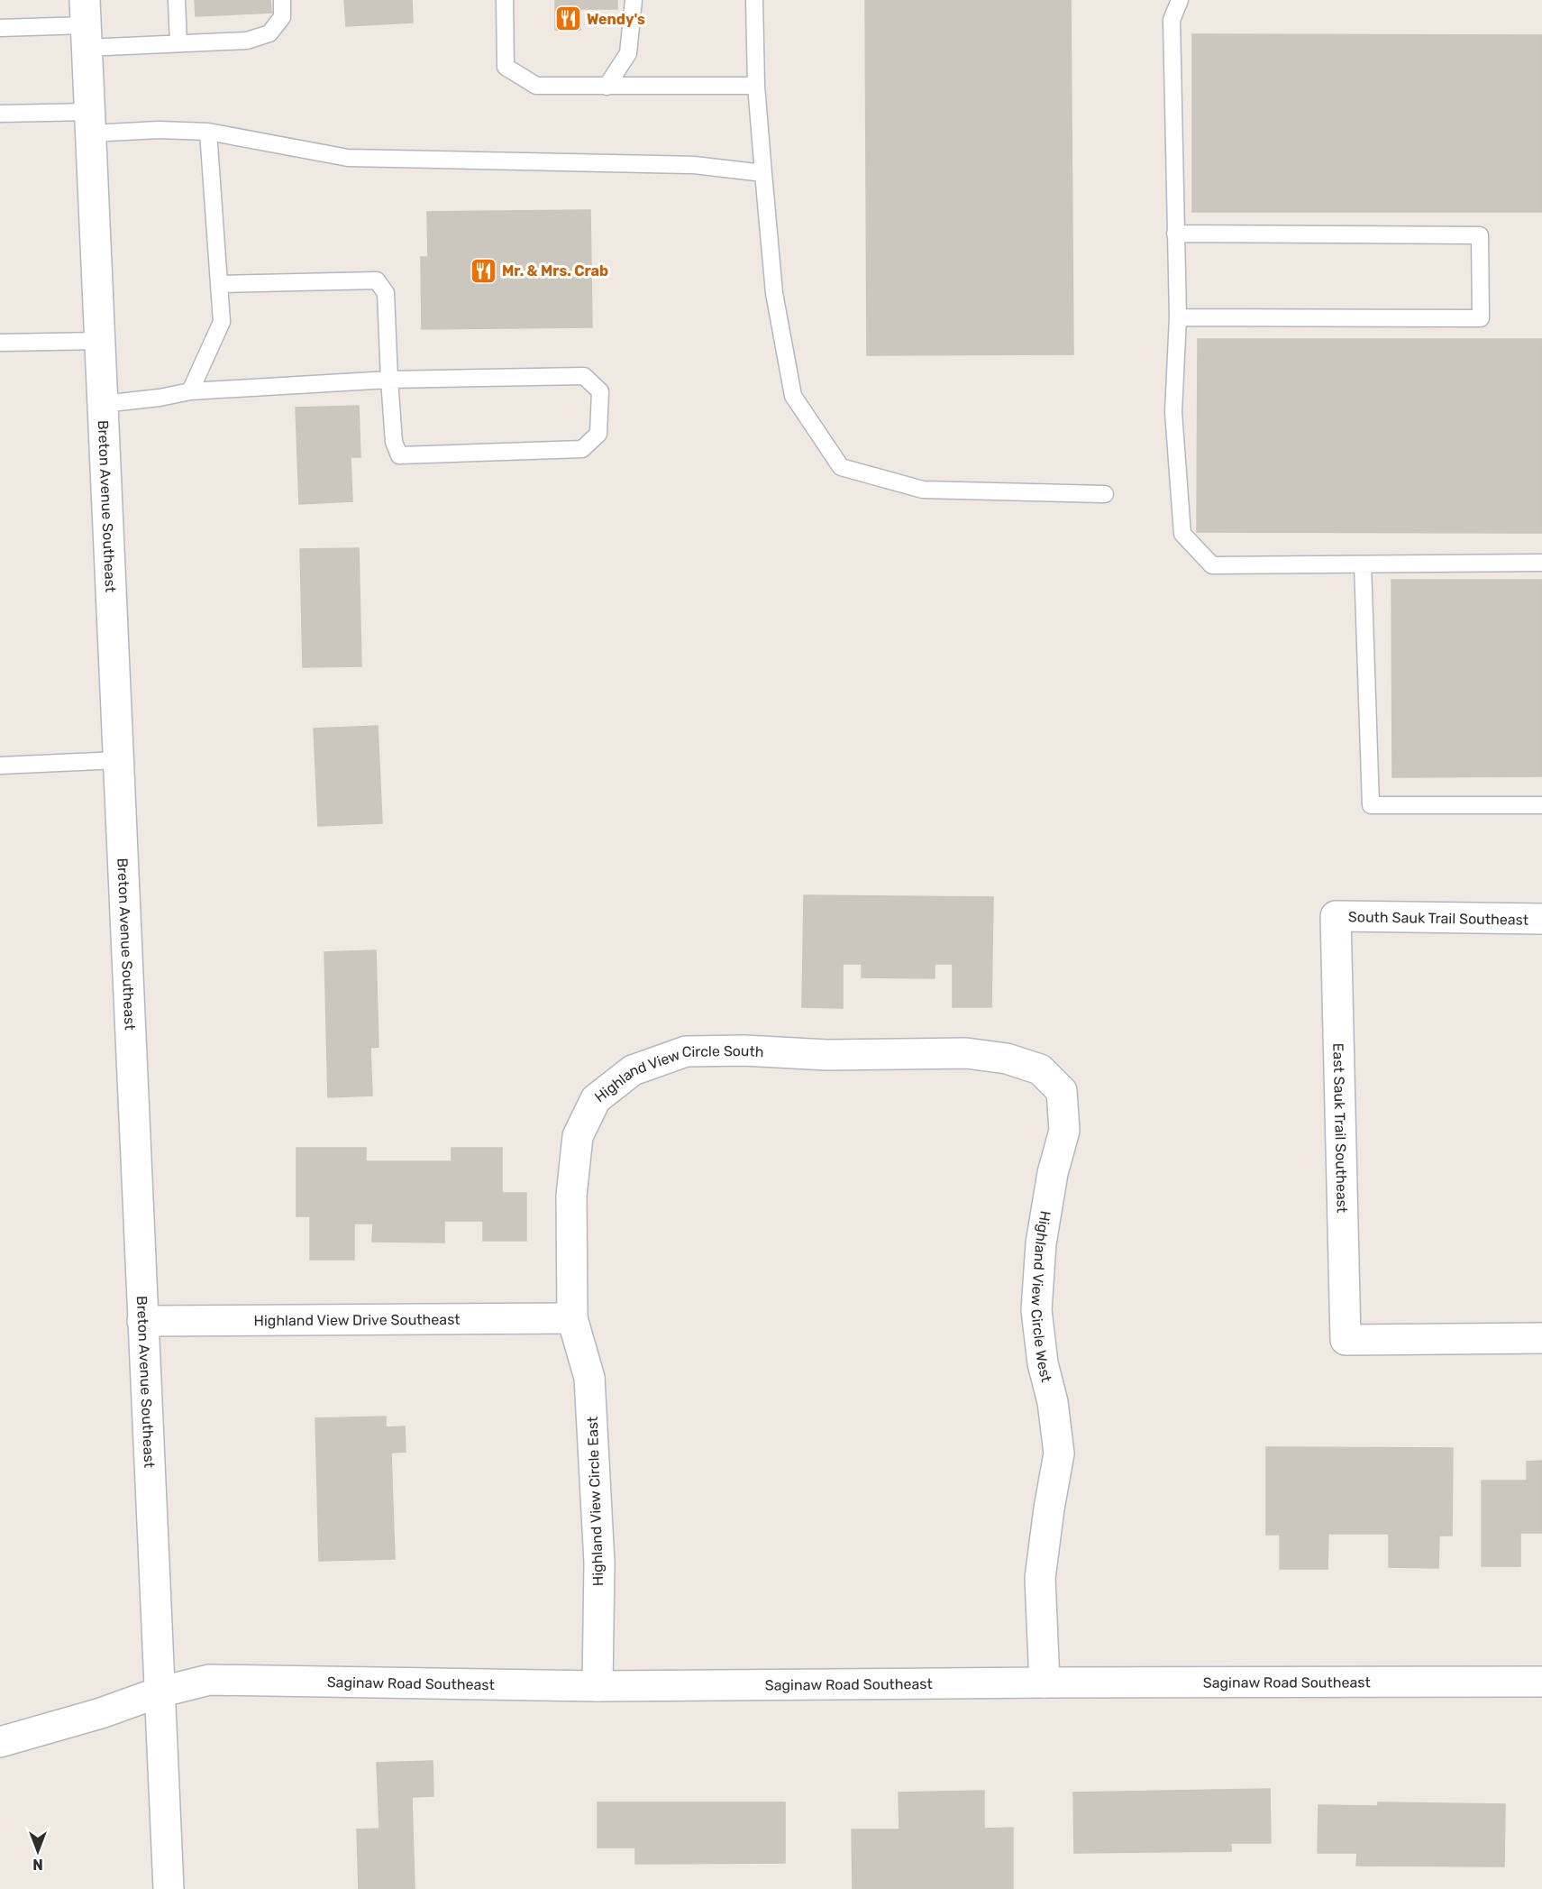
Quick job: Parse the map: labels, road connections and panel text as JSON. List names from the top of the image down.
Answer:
{
  "streets": {
    "street": [
      "Breton Avenue Southeast",
      "South Sauk Trail Southeast",
      "Highland View Circle South",
      "East Sauk Trail Southeast",
      "Highland View Circle West",
      "Highland View Drive Southeast",
      "Highland View Circle East",
      "Saginaw Road Southeast"
    ]
  },
  "crossings": [
    ["Breton Avenue Southeast", "Highland View Drive Southeast"],
    ["Breton Avenue Southeast", "Saginaw Road Southeast"],
    ["South Sauk Trail Southeast", "East Sauk Trail Southeast"],
    ["Highland View Circle South", "Highland View Circle West"],
    ["Highland View Circle South", "Highland View Drive Southeast"],
    ["Highland View Circle South", "Highland View Circle East"],
    ["Highland View Circle West", "Saginaw Road Southeast"],
    ["Highland View Drive Southeast", "Highland View Circle East"],
    ["Highland View Circle East", "Saginaw Road Southeast"]
  ],
  "places": {
    "restaurant": ["Wendy's", "Mr. & Mrs. Crab"]
  },
  "north": "bottom"
}
